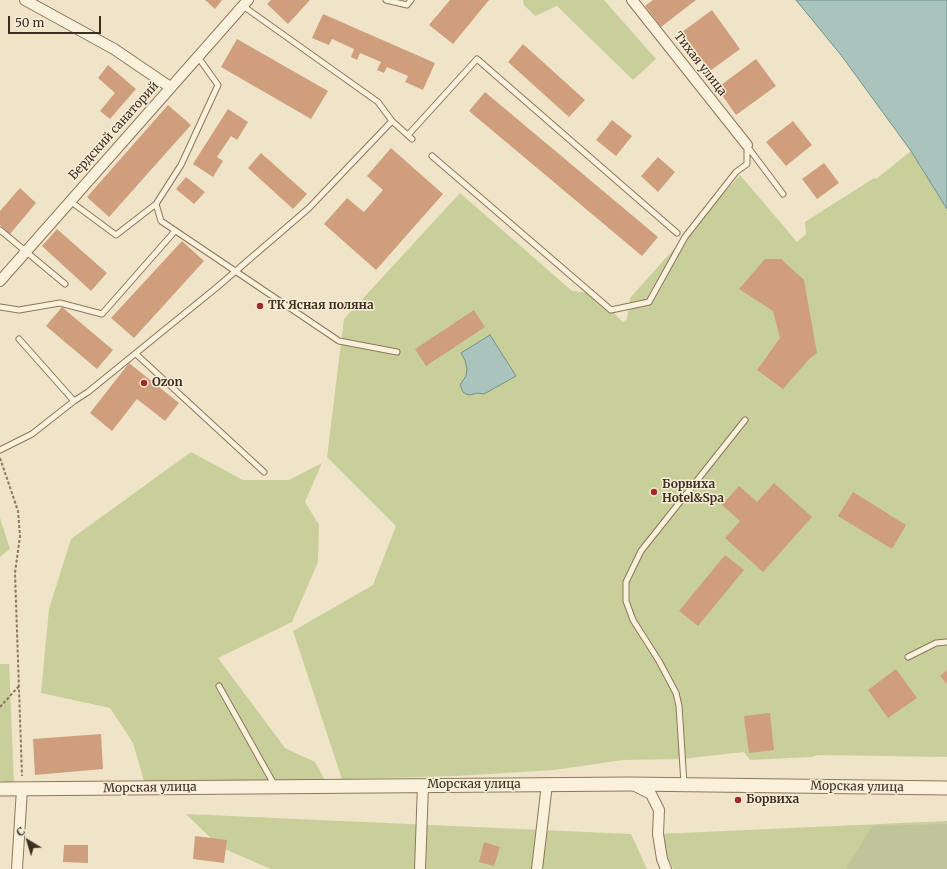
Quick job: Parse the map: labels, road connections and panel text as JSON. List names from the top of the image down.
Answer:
{
  "streets": {
    "street": ["Тихая улица", "Бердский санаторий", "Морская улица"]
  },
  "places": [
    "ТК Ясная поляна",
    "Ozon",
    "Борвиха Hotel&Spa",
    "Борвиха"
  ],
  "scale_bar": "50 m",
  "north": "top left"
}
